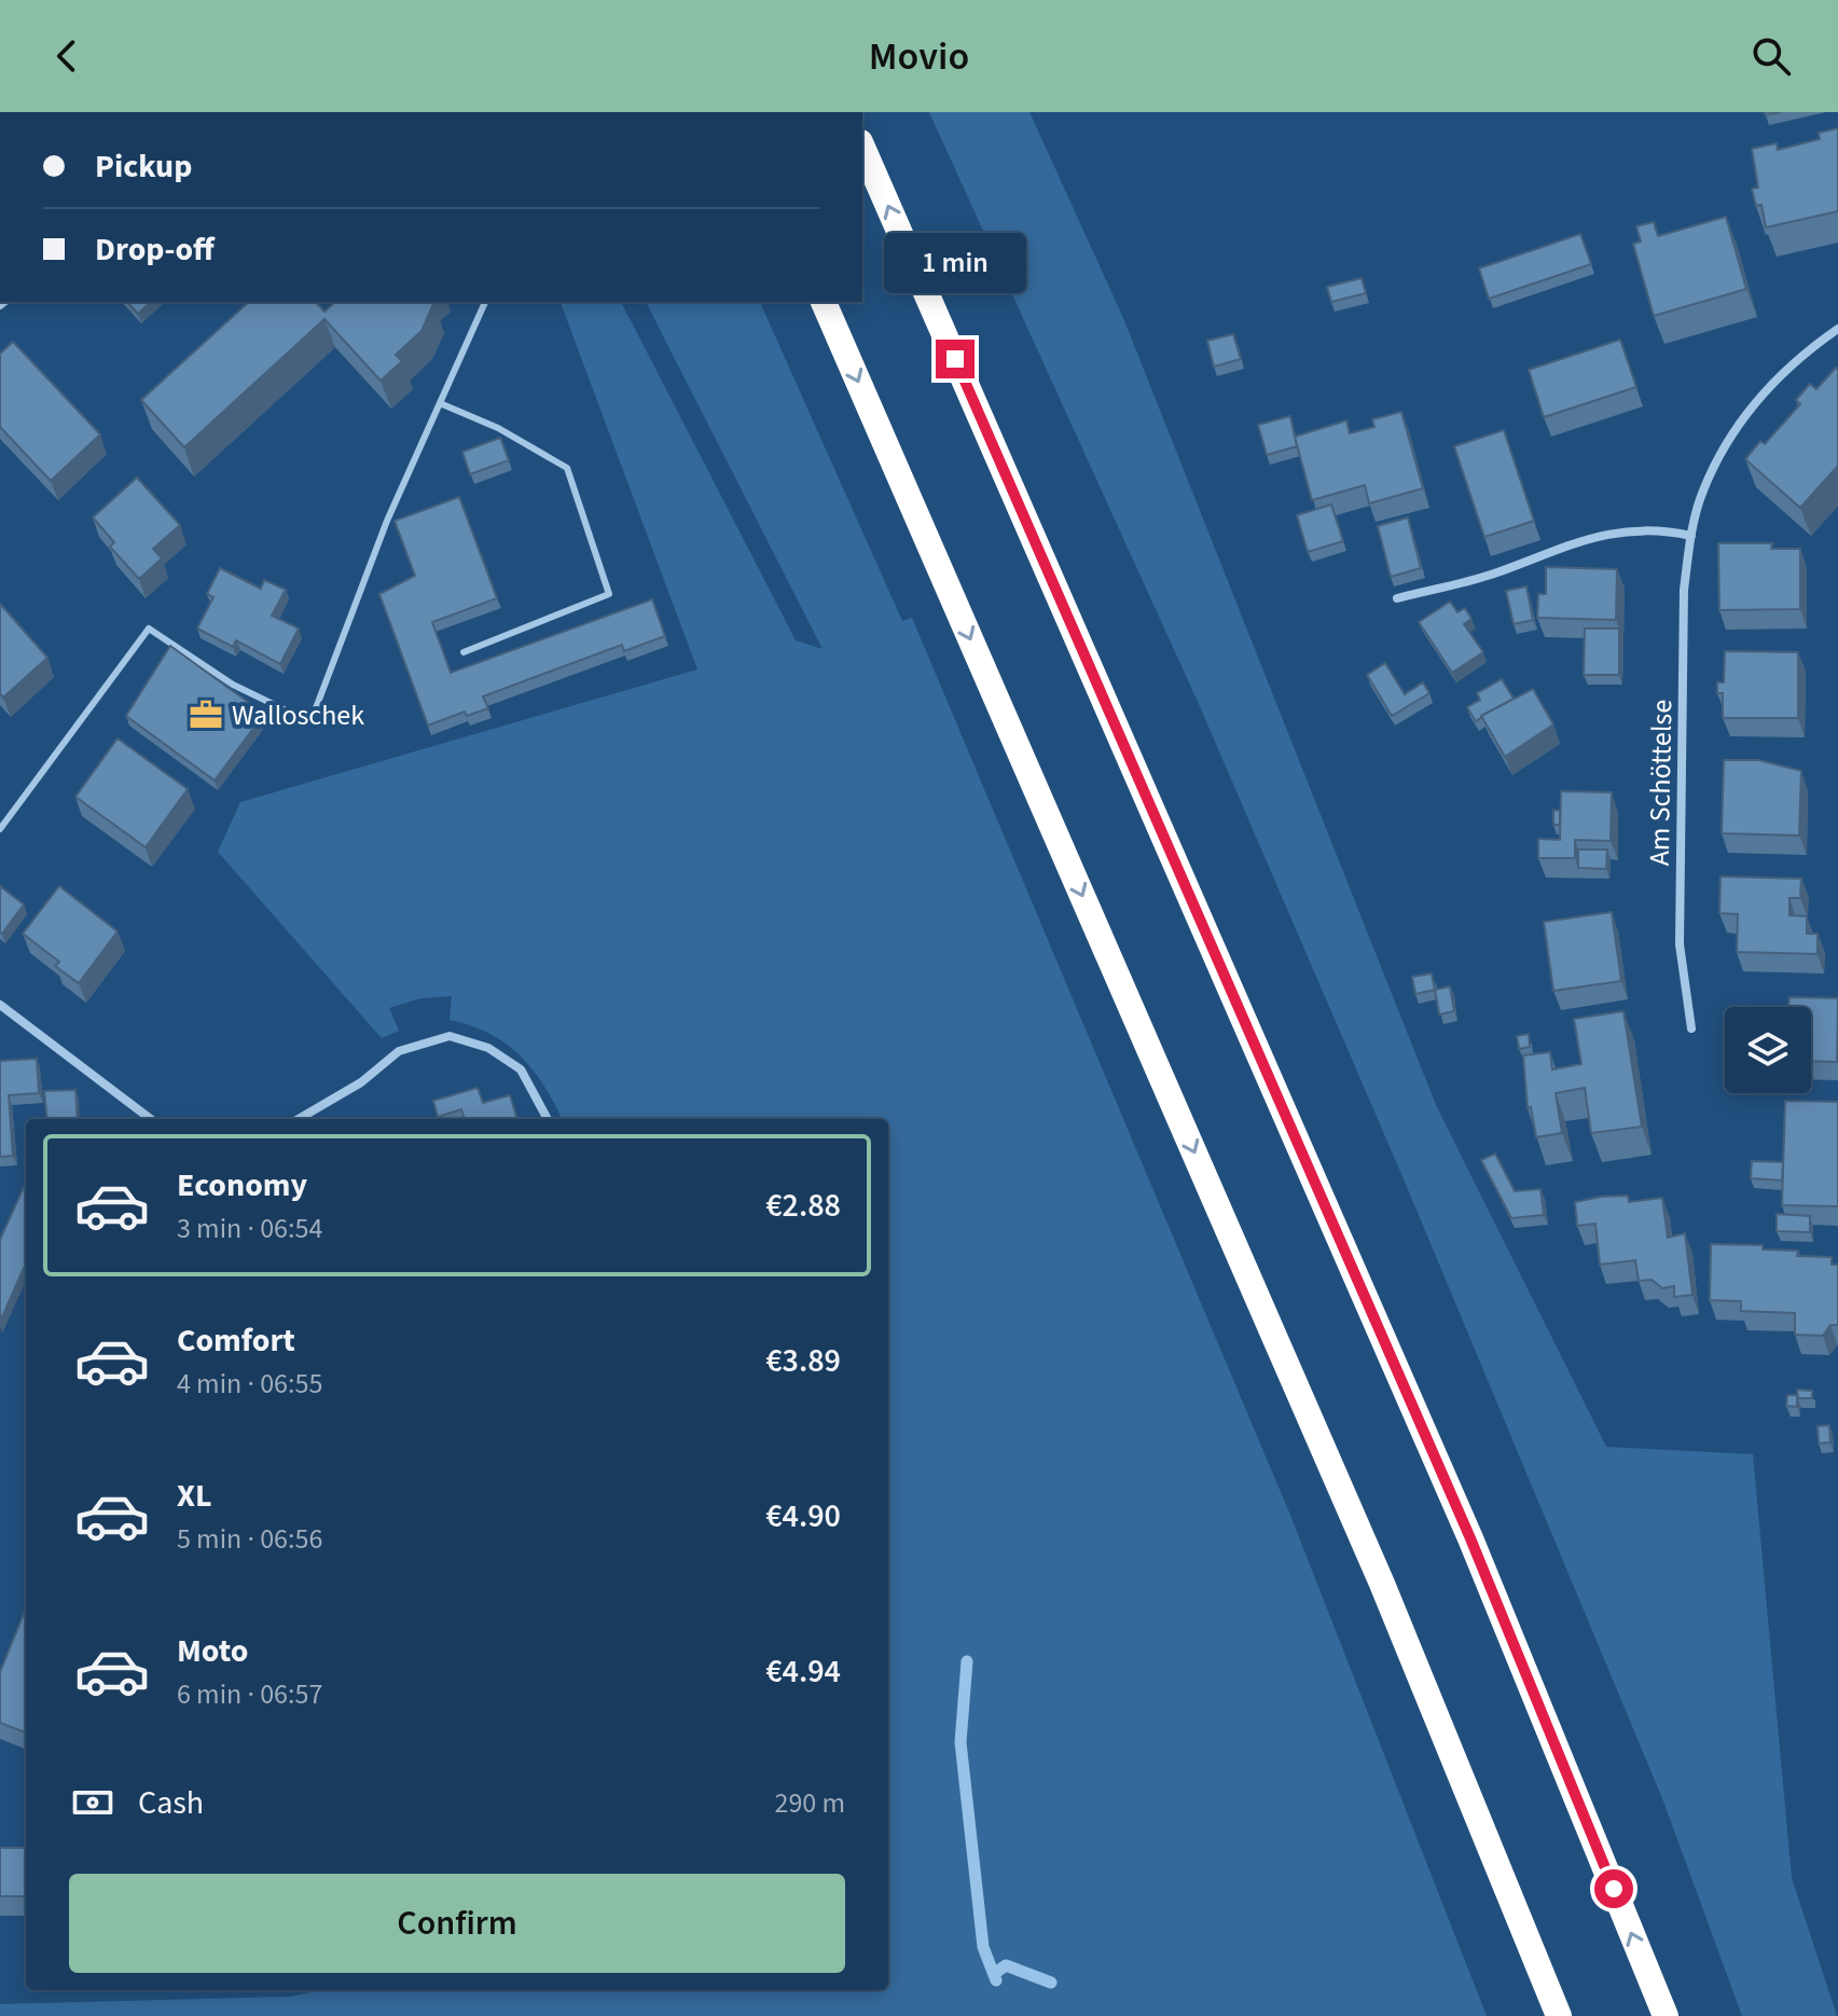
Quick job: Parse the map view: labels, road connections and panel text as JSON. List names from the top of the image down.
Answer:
{
  "streets": {
    "street": ["Am Schöttelse"]
  },
  "places": {
    "office": ["Walloschek"]
  },
  "page": {
    "header": "Movio",
    "banner": ["Pickup", "Drop-off"],
    "bubble": "1 min",
    "list": [
      {
        "name": "Economy",
        "note": "3 min · 06:54",
        "value": "€2.88"
      },
      {
        "name": "Comfort",
        "note": "4 min · 06:55",
        "value": "€3.89"
      },
      {
        "name": "XL",
        "note": "5 min · 06:56",
        "value": "€4.90"
      },
      {
        "name": "Moto",
        "note": "6 min · 06:57",
        "value": "€4.94"
      }
    ],
    "pay": ["Cash", "290 m"],
    "buttons": "Confirm"
  }
}
